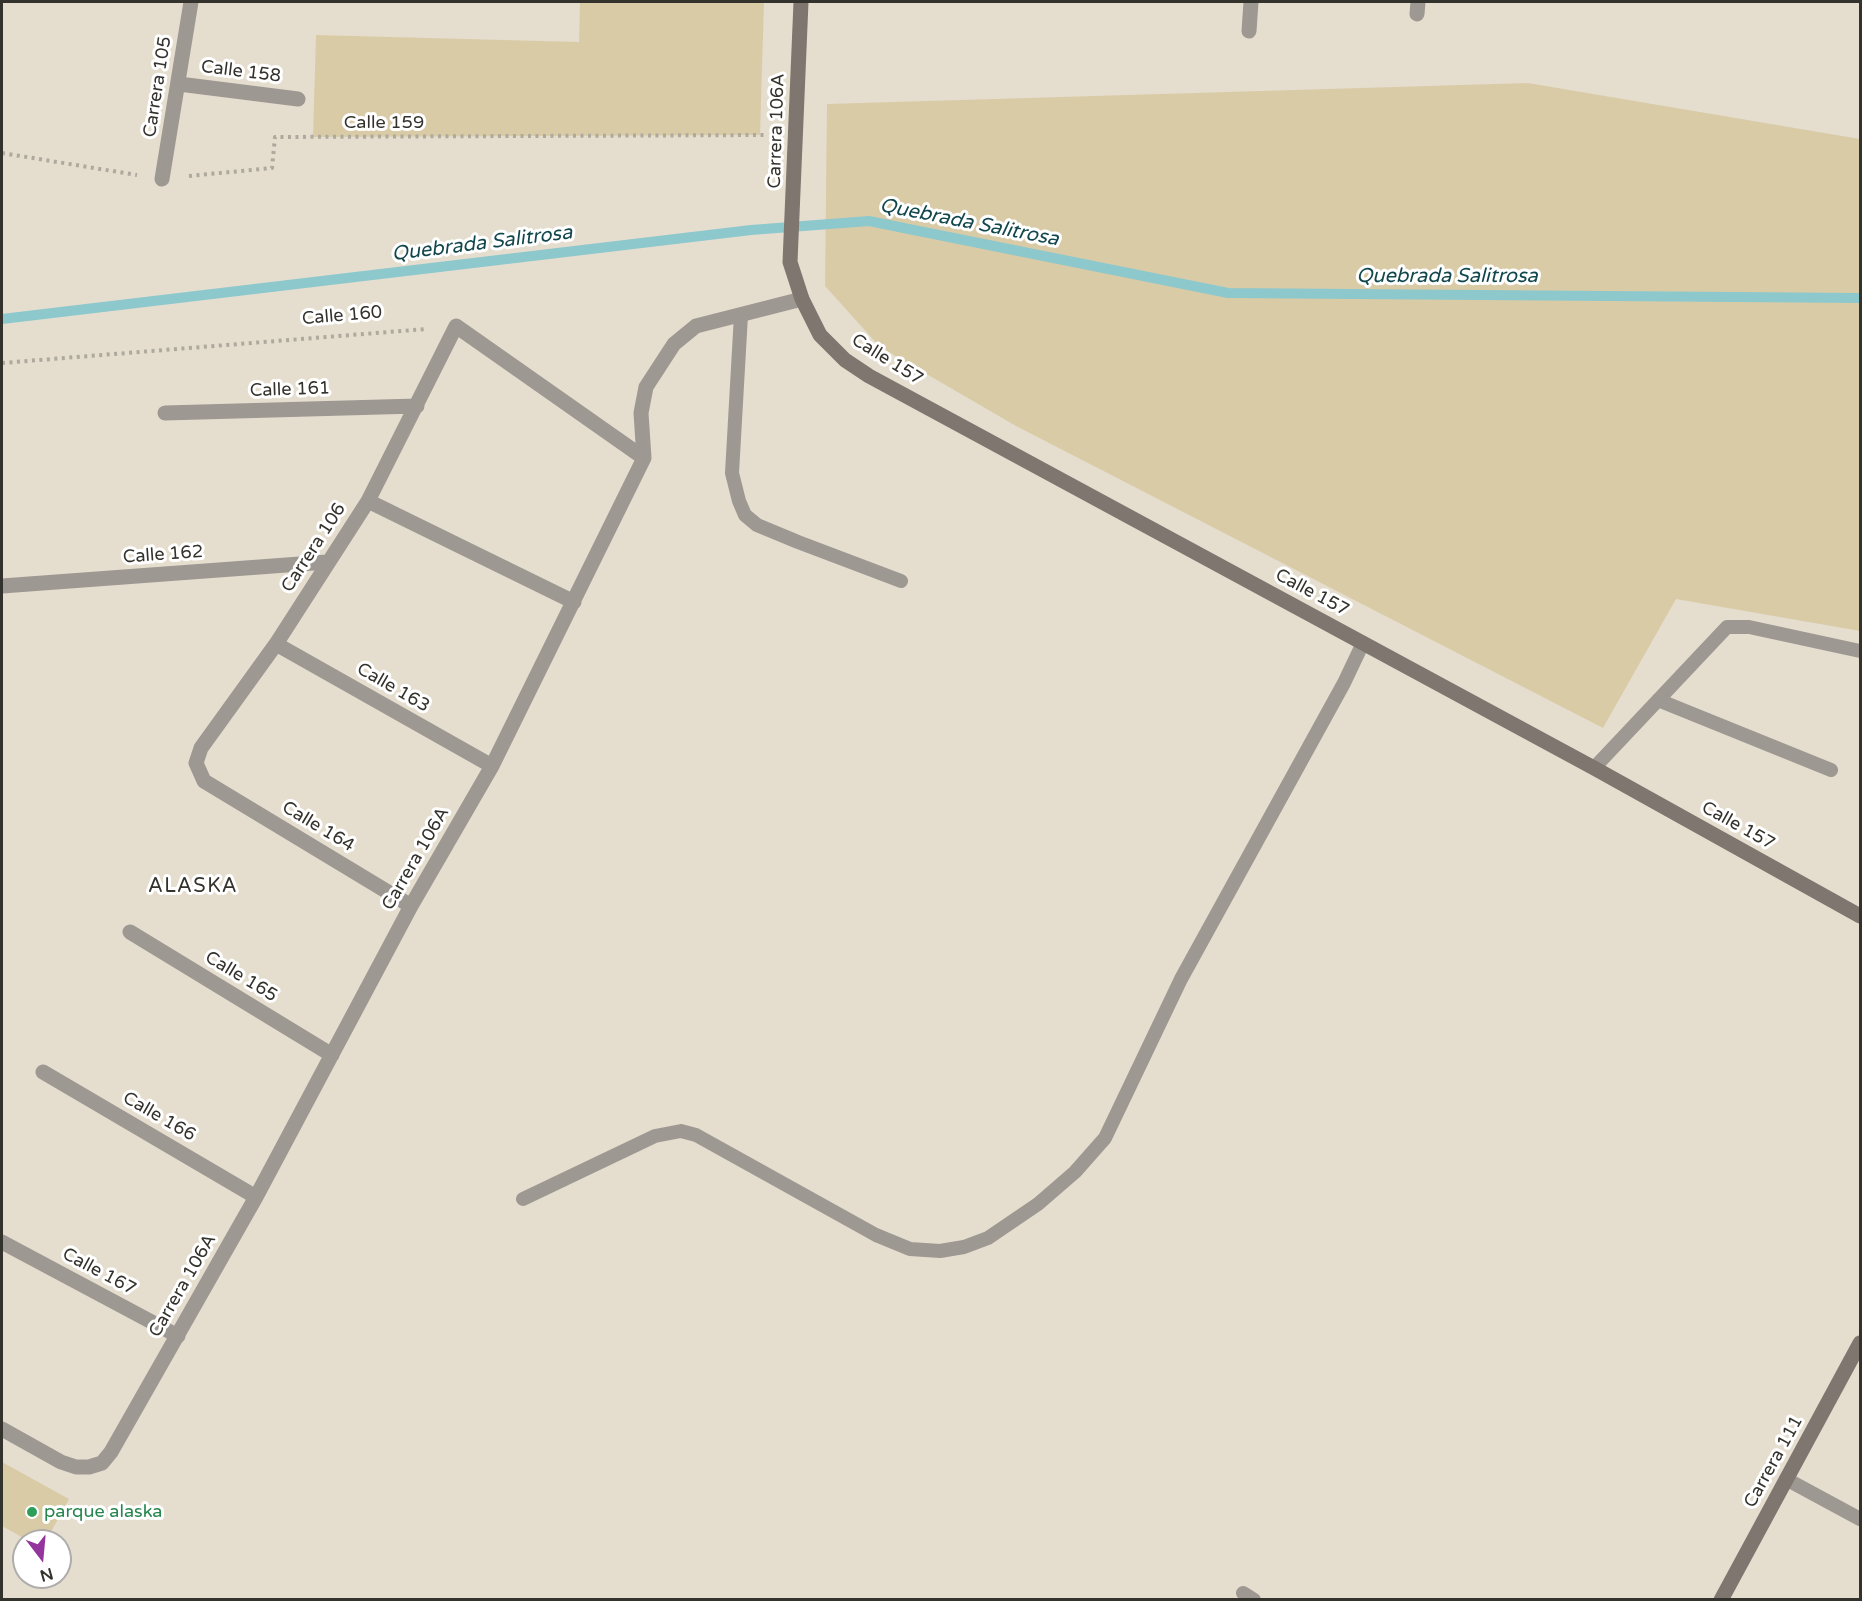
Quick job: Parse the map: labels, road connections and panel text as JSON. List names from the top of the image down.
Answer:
{
  "streets": {
    "street": [
      "Calle 158",
      "Carrera 105",
      "Carrera 106A",
      "Calle 157",
      "Calle 161",
      "Carrera 106",
      "Calle 162",
      "Calle 163",
      "Calle 164",
      "Calle 165",
      "Calle 166",
      "Calle 167",
      "Carrera 111"
    ],
    "path": ["Calle 159", "Calle 160"]
  },
  "crossings": [
    ["Calle 158", "Carrera 105"],
    ["Carrera 105", "Calle 159"],
    ["Calle 159", "Carrera 106A"],
    ["Carrera 106A", "Calle 157"],
    ["Carrera 106A", "Calle 163"],
    ["Carrera 106A", "Calle 164"],
    ["Carrera 106A", "Calle 165"],
    ["Carrera 106A", "Calle 166"],
    ["Carrera 106A", "Calle 167"],
    ["Calle 160", "Carrera 106"],
    ["Calle 161", "Carrera 106"],
    ["Carrera 106", "Calle 162"],
    ["Carrera 106", "Calle 163"],
    ["Carrera 106", "Calle 164"]
  ],
  "districts": ["ALASKA"],
  "water": ["Quebrada Salitrosa"],
  "places": ["parque alaska"],
  "north": "bottom"
}
